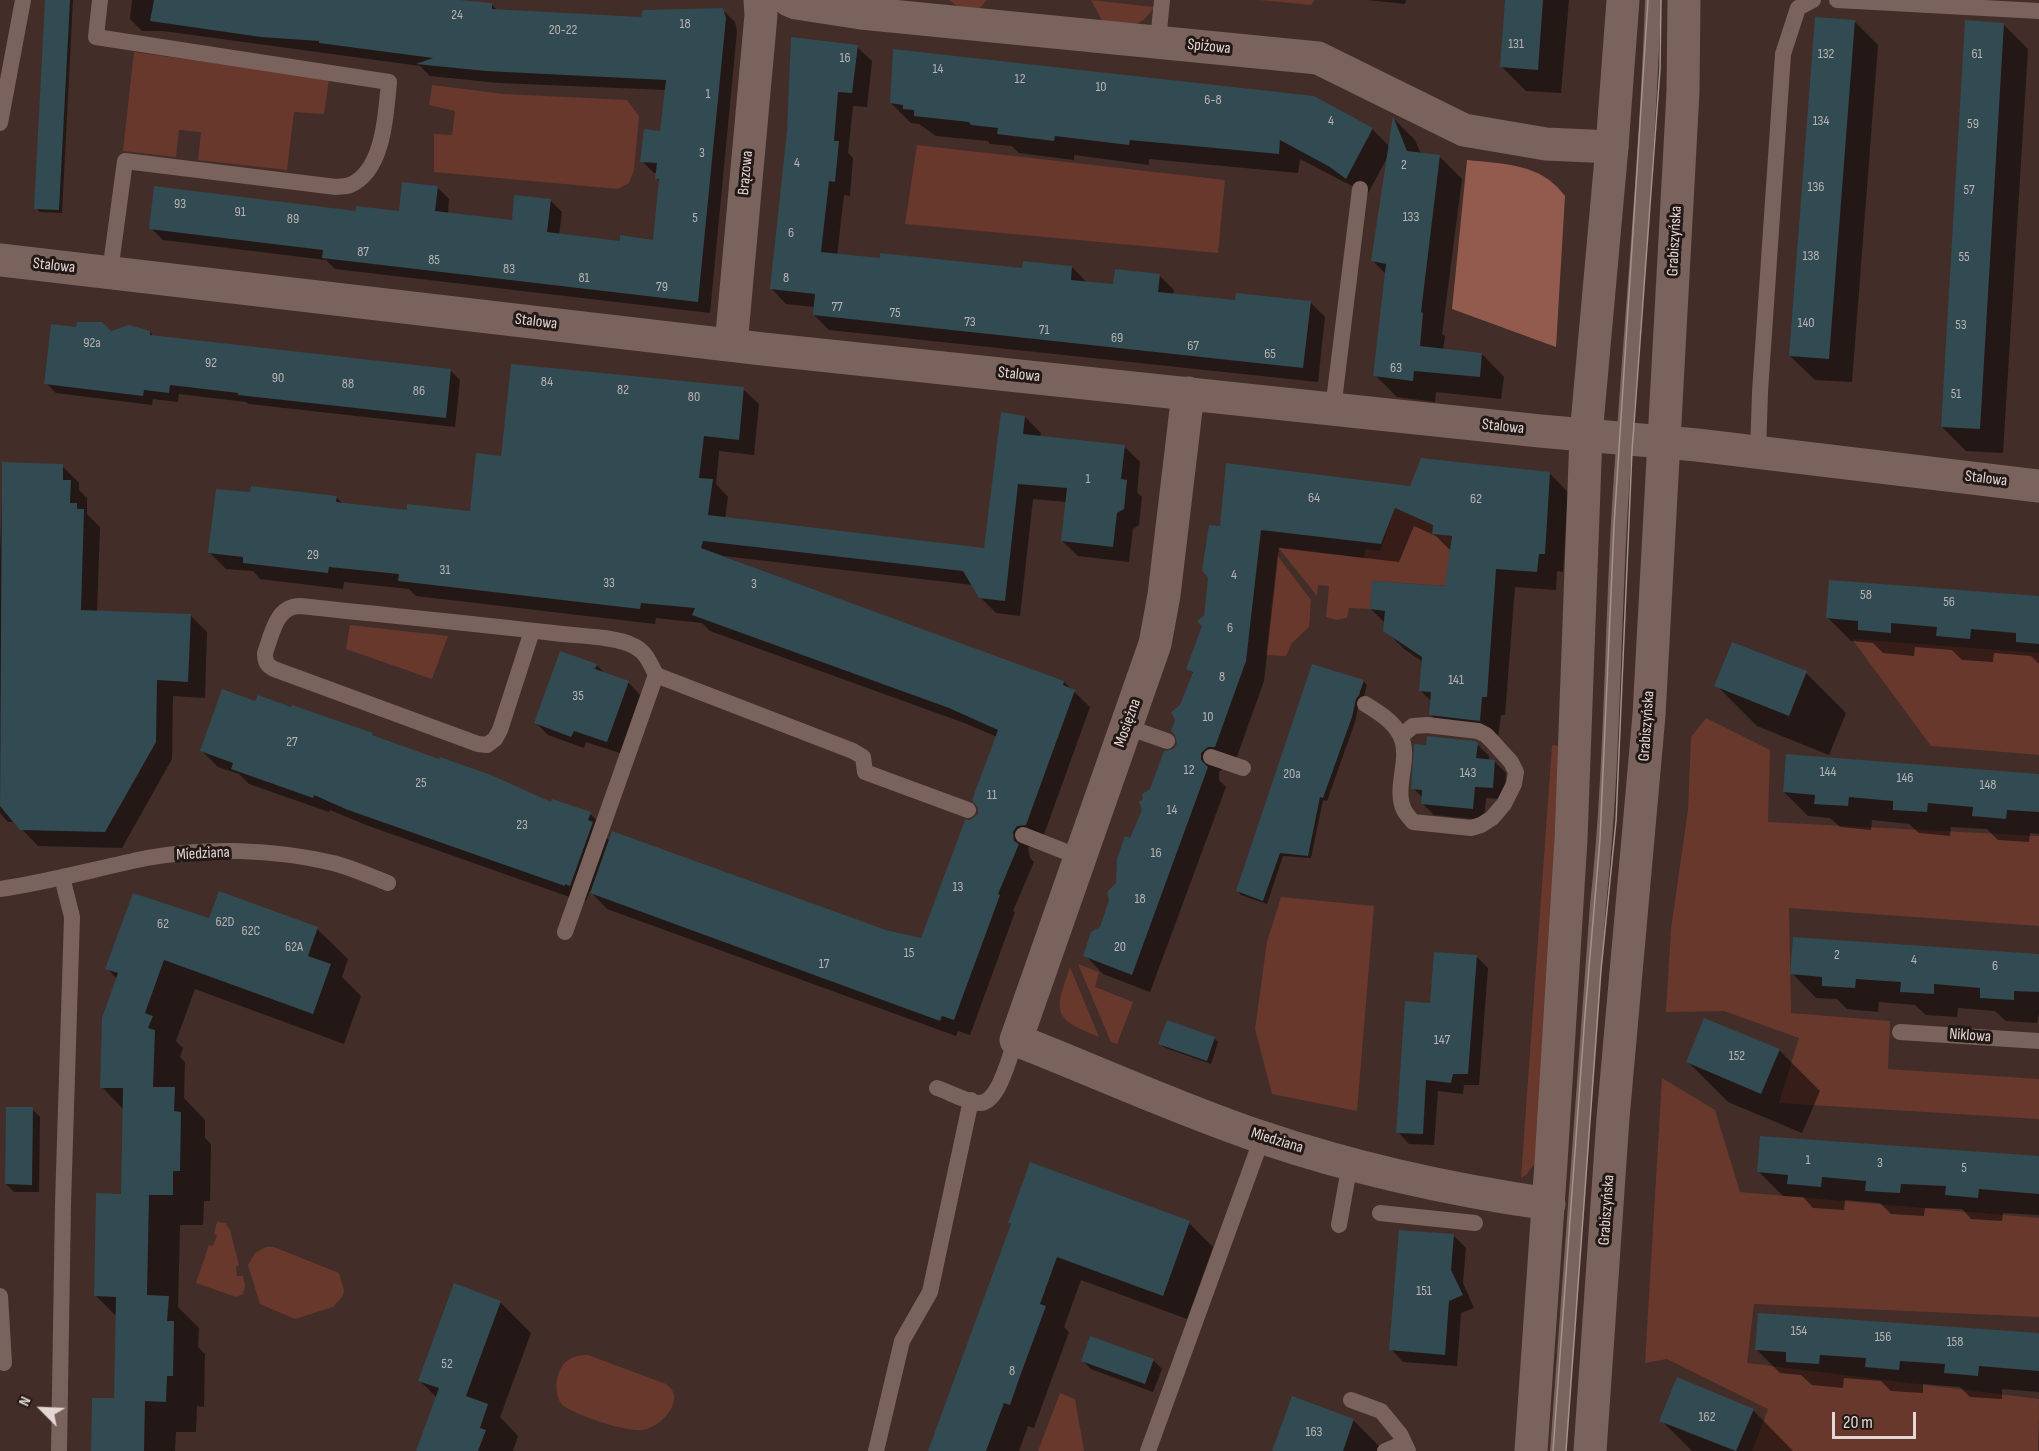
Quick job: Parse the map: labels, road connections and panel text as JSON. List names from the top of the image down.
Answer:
{
  "streets": {
    "street": [
      "Spiżowa",
      "Brązowa",
      "Grabiszyńska",
      "Stalowa",
      "Mosiężna",
      "Miedziana"
    ],
    "lane": ["Niklowa"]
  },
  "crossings": [
    ["Brązowa", "Stalowa"],
    ["Grabiszyńska", "Stalowa"],
    ["Stalowa", "Mosiężna"],
    ["Mosiężna", "Miedziana"]
  ],
  "house_numbers": [
    "24",
    "18",
    "20-22",
    "131",
    "132",
    "61",
    "16",
    "14",
    "12",
    "10",
    "1",
    "6-8",
    "4",
    "134",
    "59",
    "3",
    "4",
    "2",
    "136",
    "57",
    "93",
    "91",
    "133",
    "5",
    "89",
    "6",
    "87",
    "138",
    "55",
    "85",
    "83",
    "81",
    "8",
    "79",
    "77",
    "75",
    "73",
    "140",
    "53",
    "71",
    "69",
    "92a",
    "67",
    "65",
    "92",
    "63",
    "90",
    "84",
    "88",
    "82",
    "86",
    "51",
    "80",
    "1",
    "64",
    "62",
    "29",
    "31",
    "4",
    "33",
    "3",
    "58",
    "56",
    "6",
    "8",
    "141",
    "35",
    "10",
    "27",
    "12",
    "144",
    "143",
    "20a",
    "146",
    "25",
    "148",
    "11",
    "14",
    "23",
    "16",
    "13",
    "18",
    "62D",
    "62",
    "62C",
    "62A",
    "20",
    "15",
    "2",
    "4",
    "17",
    "6",
    "147",
    "152",
    "1",
    "3",
    "5",
    "151",
    "154",
    "156",
    "158",
    "52",
    "8",
    "162",
    "163"
  ],
  "scale_bar": "20 m",
  "north": "top left"
}
